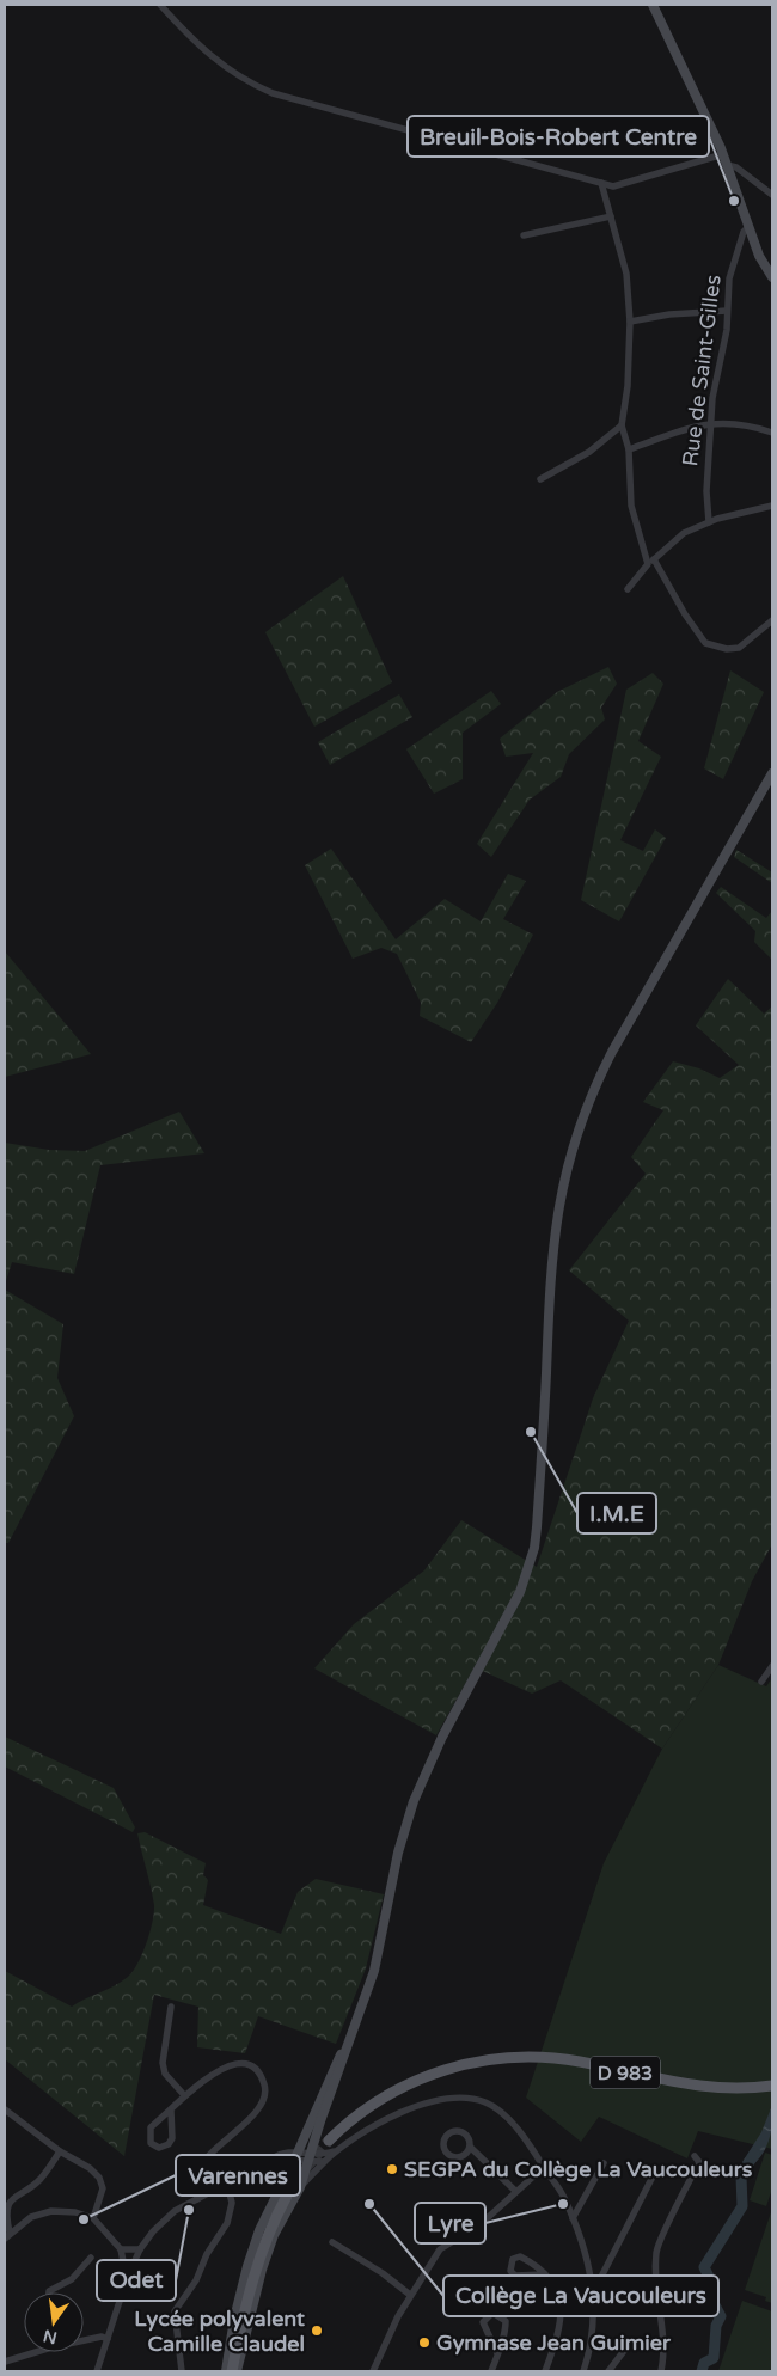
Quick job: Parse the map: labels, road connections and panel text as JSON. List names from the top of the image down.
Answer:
{
  "streets": {
    "main road": ["D 983"],
    "street": ["Rue de Saint-Gilles"]
  },
  "places": [
    "Breuil-Bois-Robert Centre",
    "I.M.E",
    "SEGPA du Collège La Vaucouleurs",
    "Collège La Vaucouleurs",
    "Lyre",
    "Odet",
    "Varennes",
    "Lycée polyvalent Camille Claudel",
    "Gymnase Jean Guimier"
  ],
  "north": "bottom"
}
